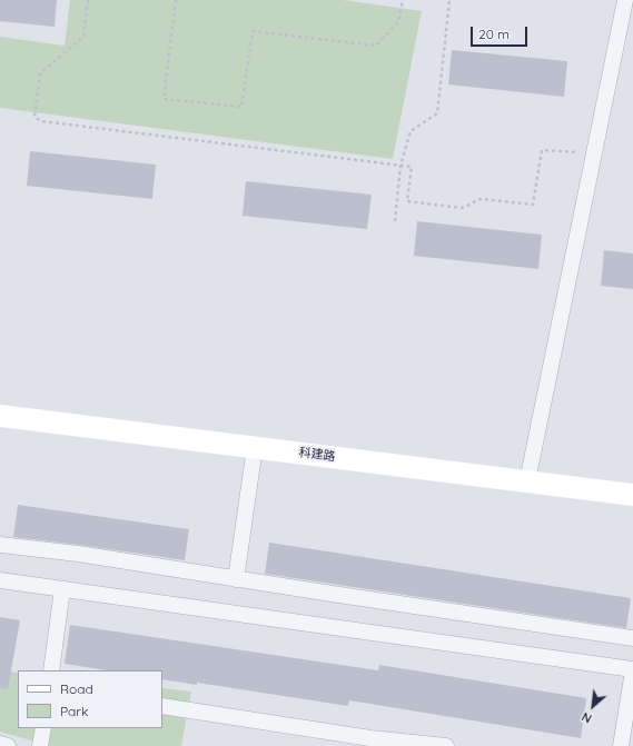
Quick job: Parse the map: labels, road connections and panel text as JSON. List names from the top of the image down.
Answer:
{
  "streets": {
    "main road": ["科建路"]
  },
  "legend": ["Road", "Park"],
  "scale_bar": "20 m",
  "north": "bottom left"
}
